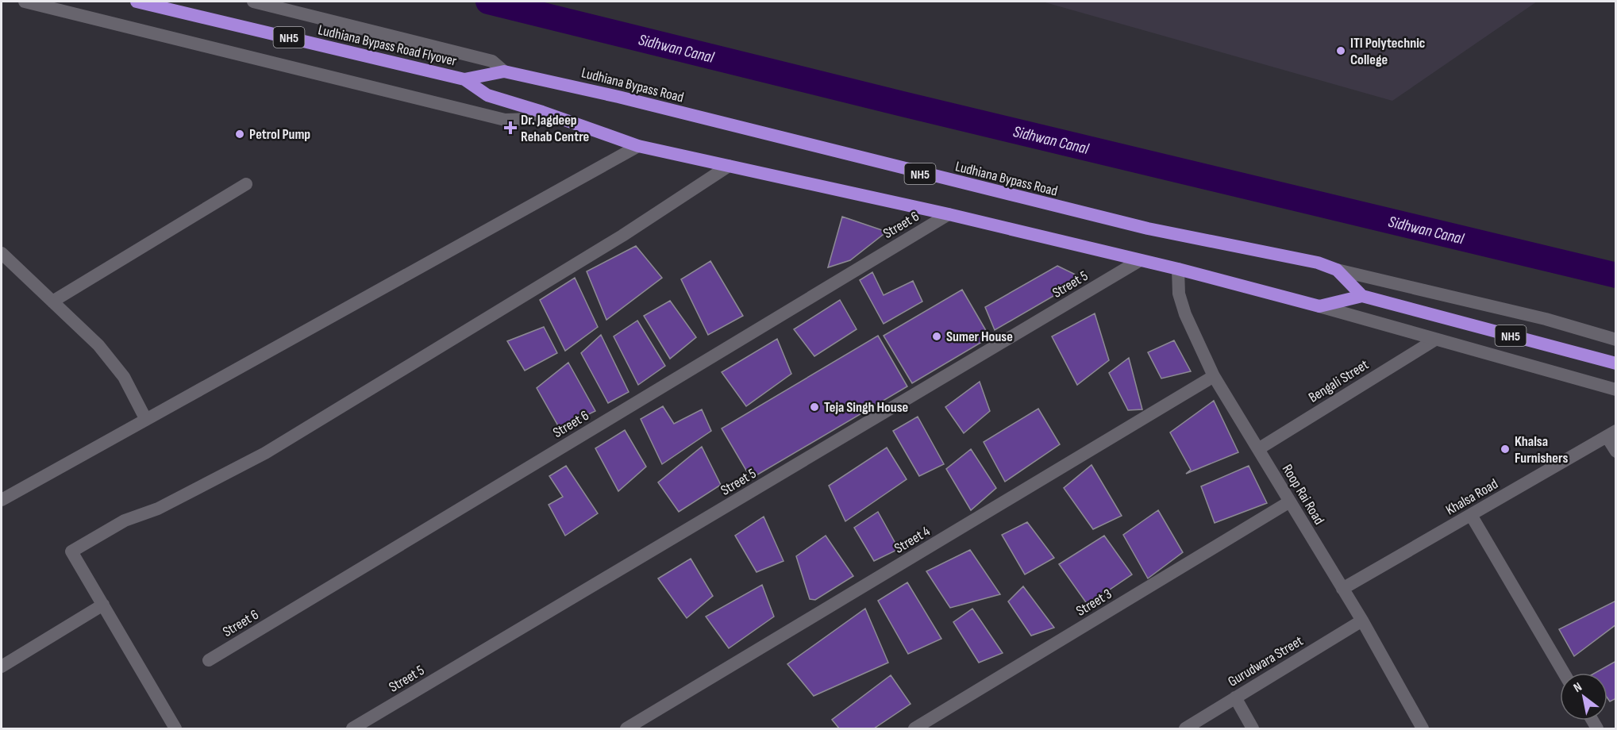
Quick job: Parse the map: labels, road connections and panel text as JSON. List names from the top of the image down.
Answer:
{
  "streets": {
    "highway": ["NH5", "Ludhiana Bypass Road Flyover", "Ludhiana Bypass Road"],
    "street": [
      "Street 6",
      "Street 5",
      "Bengali Street",
      "Roop Rai Road",
      "Khalsa Road",
      "Street 4",
      "Street 3",
      "Gurudwara Street"
    ]
  },
  "crossings": [
    ["NH5", "Ludhiana Bypass Road Flyover"],
    ["NH5", "Ludhiana Bypass Road"],
    ["NH5", "Street 6"],
    ["NH5", "Street 5"],
    ["NH5", "Roop Rai Road"],
    ["Ludhiana Bypass Road Flyover", "Ludhiana Bypass Road"],
    ["Bengali Street", "Roop Rai Road"],
    ["Roop Rai Road", "Khalsa Road"],
    ["Roop Rai Road", "Street 4"],
    ["Roop Rai Road", "Street 3"],
    ["Roop Rai Road", "Gurudwara Street"]
  ],
  "water": ["Sidhwan Canal"],
  "places": {
    "other": [
      "ITI Polytechnic College",
      "Petrol Pump",
      "Sumer House",
      "Teja Singh House",
      "Khalsa Furnishers"
    ],
    "health": ["Dr. Jagdeep Rehab Centre"]
  },
  "north": "top left"
}
